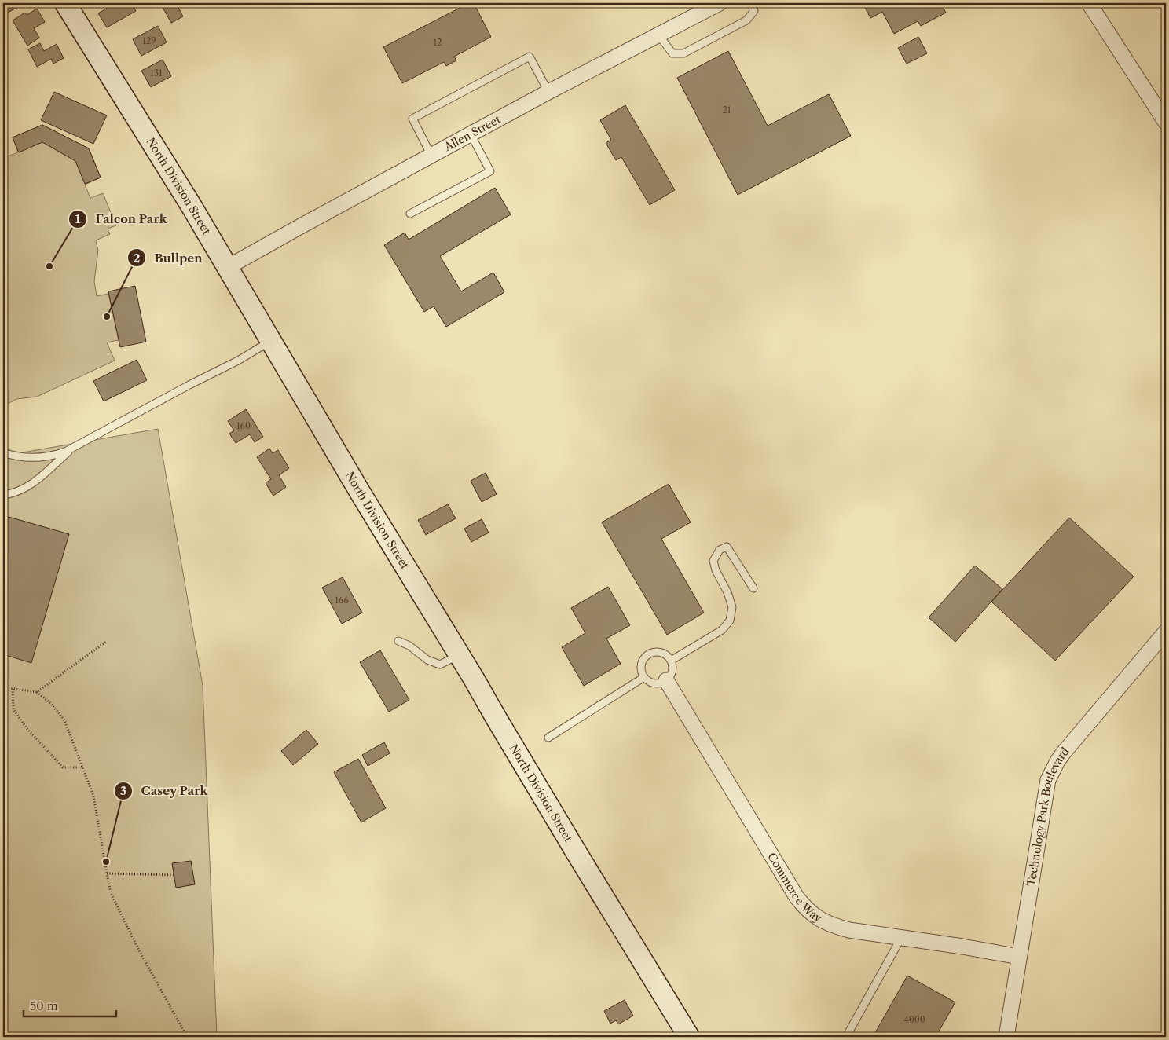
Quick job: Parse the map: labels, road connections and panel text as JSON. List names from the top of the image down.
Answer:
{
  "streets": {
    "street": [
      "Allen Street",
      "North Division Street",
      "Technology Park Boulevard",
      "Commerce Way"
    ]
  },
  "crossings": [
    ["Allen Street", "North Division Street"],
    ["Technology Park Boulevard", "Commerce Way"]
  ],
  "places": ["Falcon Park", "Bullpen", "Casey Park"],
  "house_numbers": [
    "129",
    "12",
    "131",
    "21",
    "160",
    "166",
    "4000"
  ],
  "scale_bar": "50 m"
}
